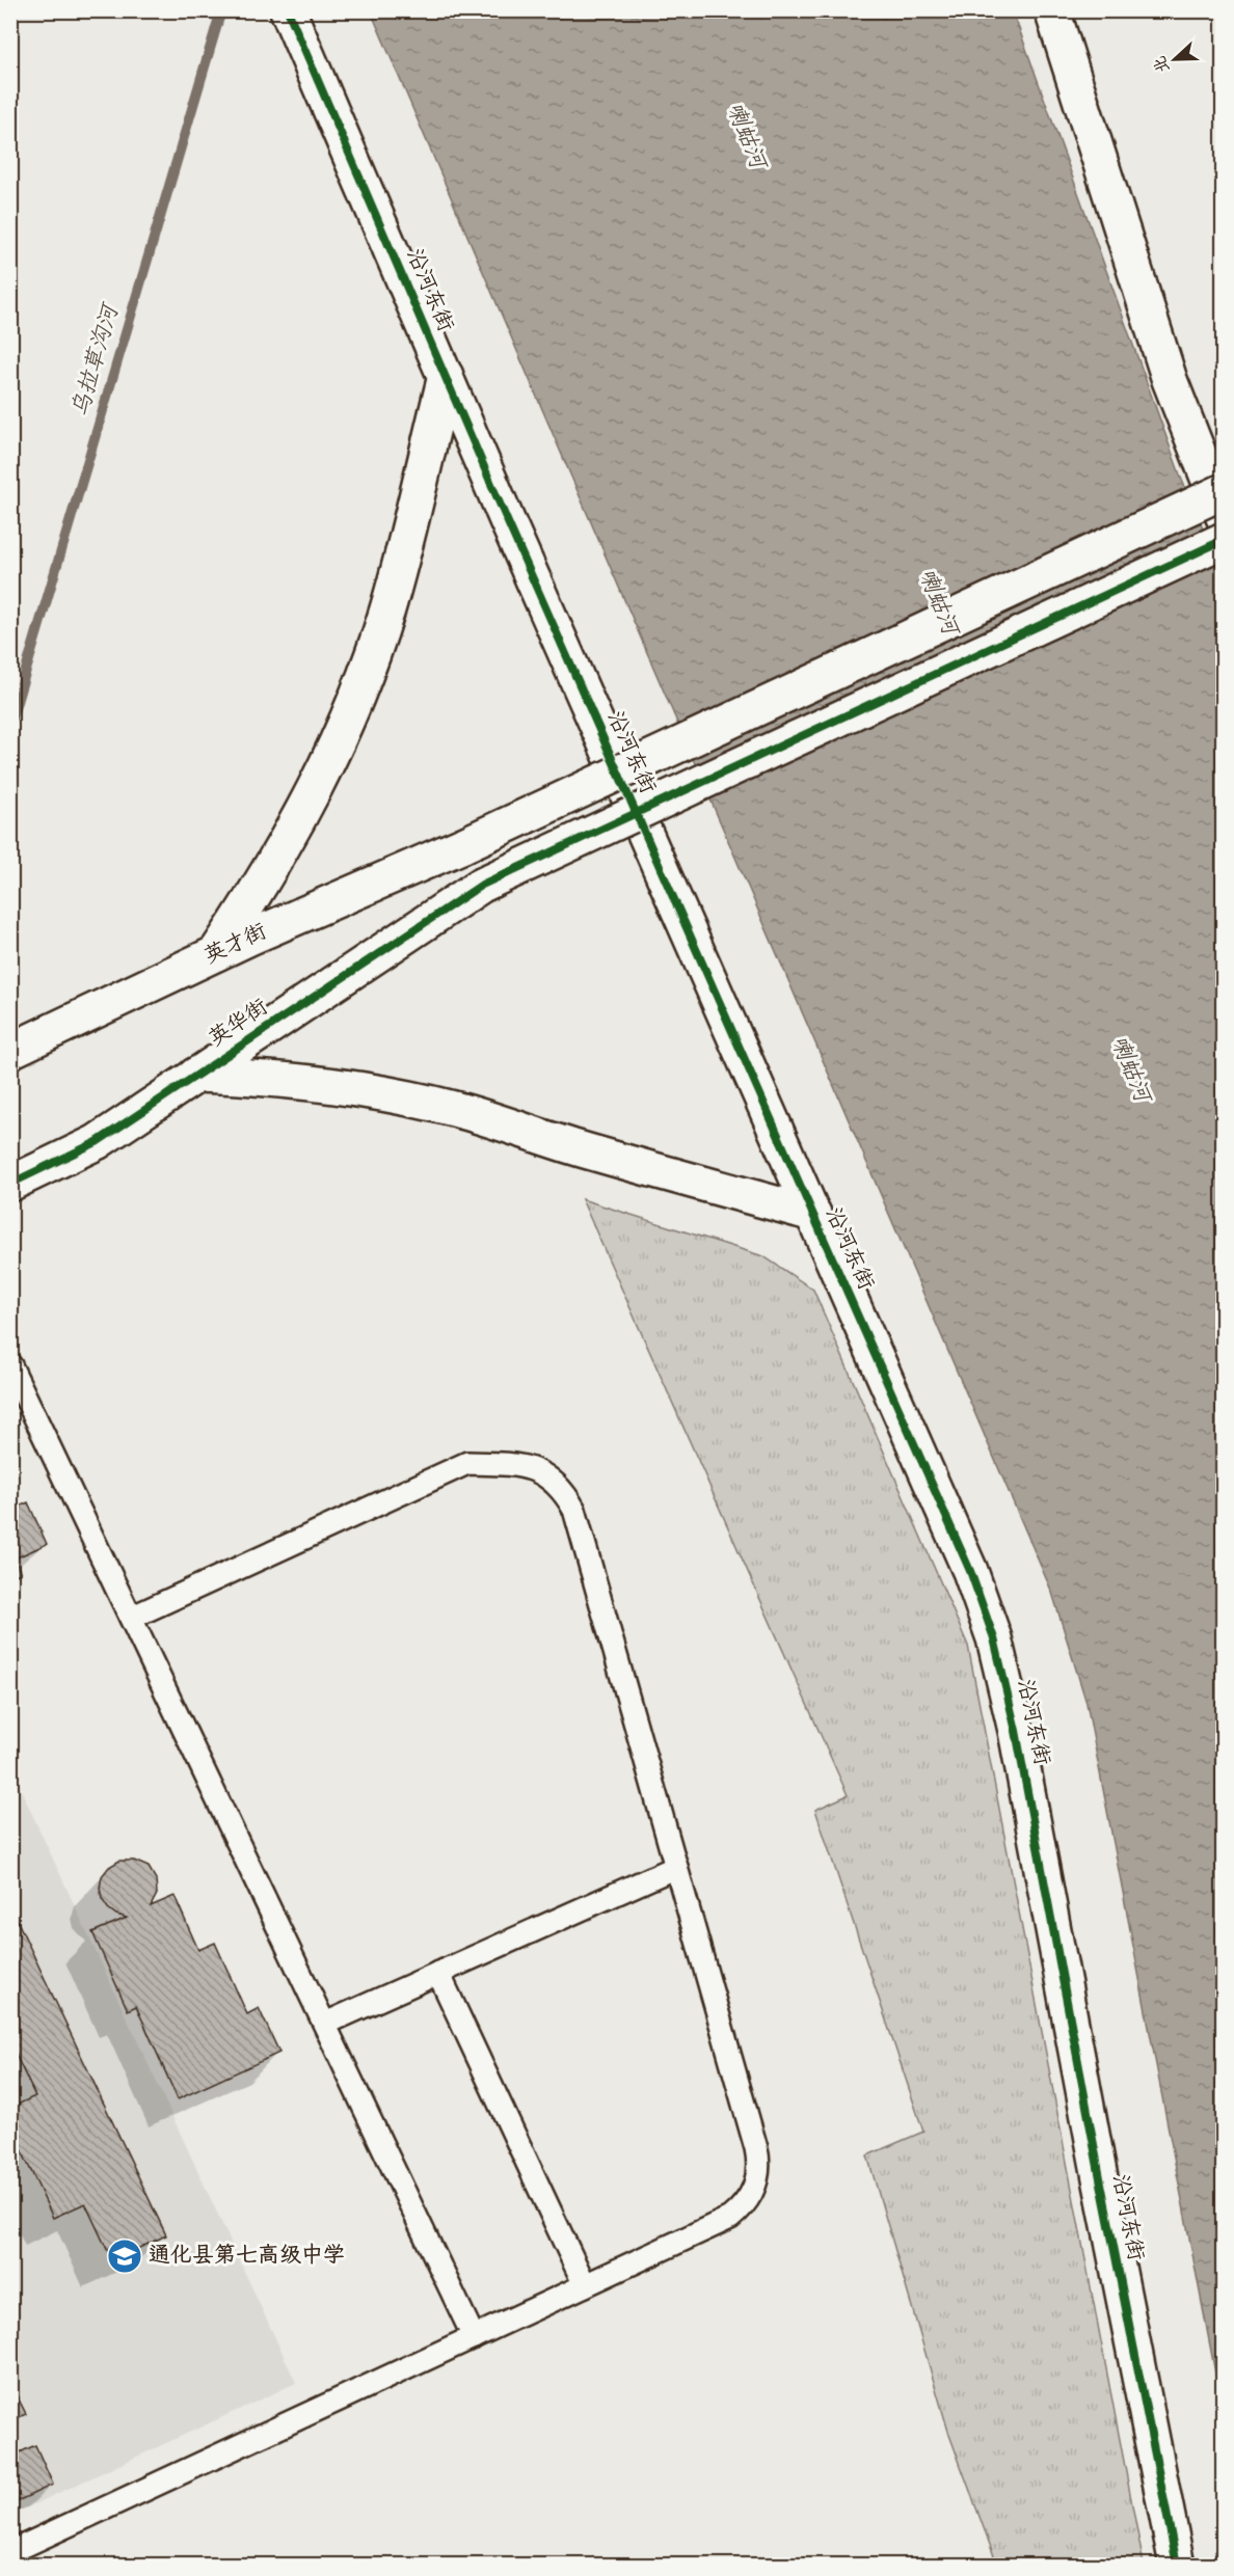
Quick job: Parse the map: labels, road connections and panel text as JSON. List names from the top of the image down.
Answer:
{
  "streets": {
    "street": ["沿河东街", "英才街", "英华街"]
  },
  "water": ["喇蛄河", "乌拉草沟河"],
  "places": {
    "school or university": ["通化县第七高级中学"]
  },
  "north": "left"
}
